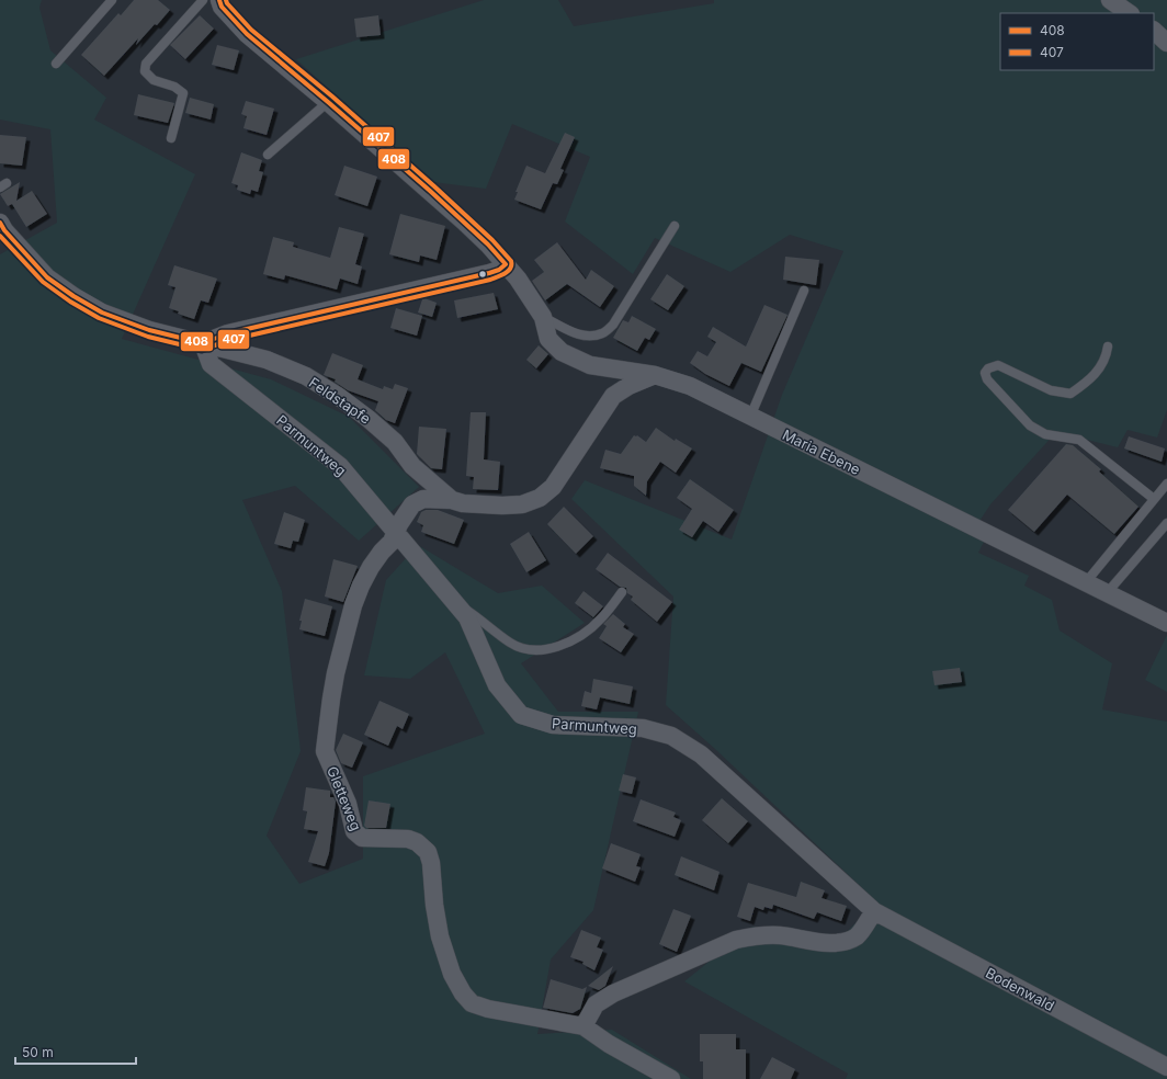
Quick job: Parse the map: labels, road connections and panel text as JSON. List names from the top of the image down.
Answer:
{
  "streets": {
    "street": [
      "Feldstapfe",
      "Parmuntweg",
      "Maria Ebene",
      "Gletteweg",
      "Bodenwald"
    ]
  },
  "crossings": [
    ["Feldstapfe", "Parmuntweg"],
    ["Parmuntweg", "Gletteweg"],
    ["Parmuntweg", "Bodenwald"]
  ],
  "lines": ["transit line 408", "transit line 407"],
  "legend": ["408", "407"],
  "scale_bar": "50 m"
}
